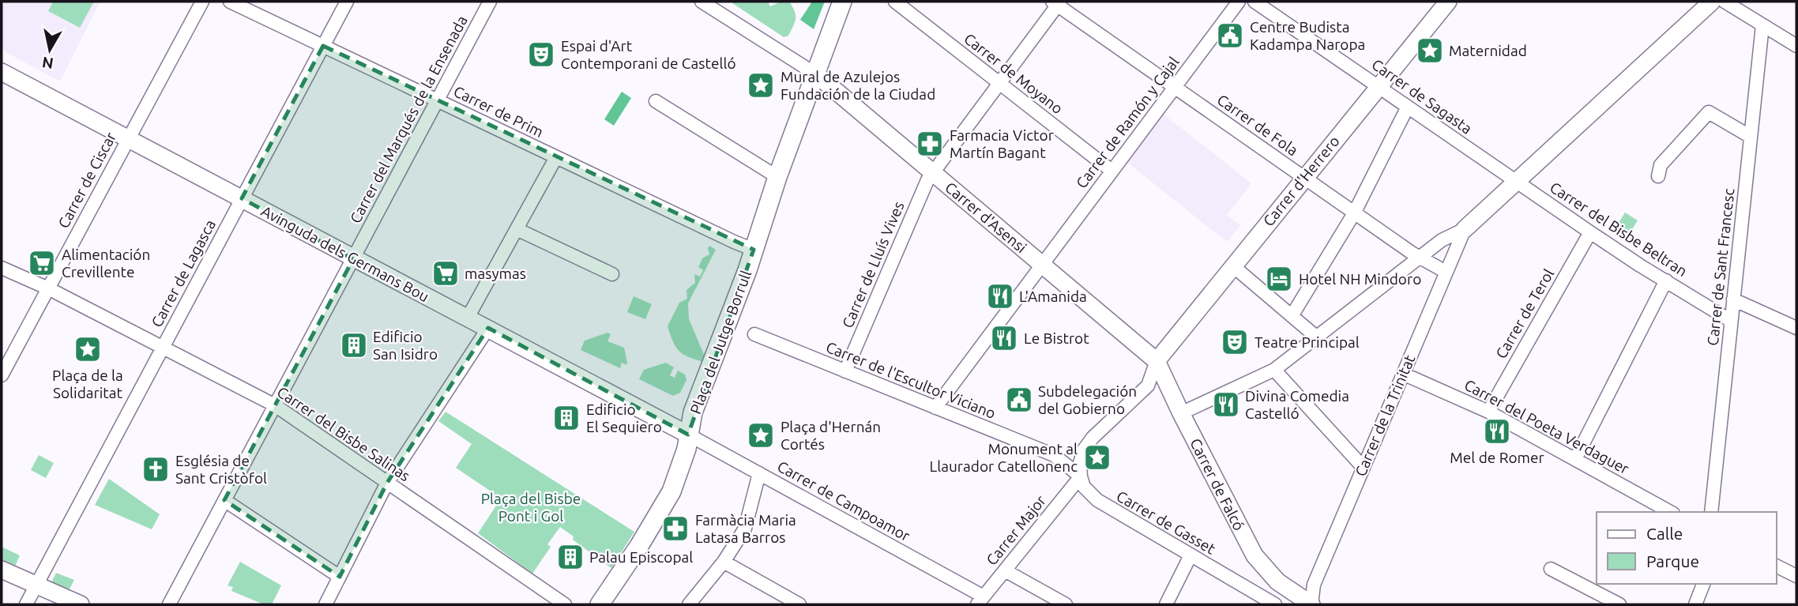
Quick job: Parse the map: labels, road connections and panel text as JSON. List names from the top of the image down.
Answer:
{
  "streets": {
    "main road": ["Plaça del Jutge Borrull"],
    "street": [
      "Carrer de Moyano",
      "Carrer de Sagasta",
      "Carrer de Prim",
      "Carrer del Marqués de la Ensenada",
      "Carrer de Ramón y Cajal",
      "Carrer de Fola",
      "Carrer de Ciscar",
      "Carrer d'Herrero",
      "Carrer d'Asensi",
      "Carrer del Bisbe Beltran",
      "Avinguda dels Germans Bou",
      "Carrer de Lluís Vives",
      "Carrer de Sant Francesc",
      "Carrer de Lagasca",
      "Carrer de Terol",
      "Carrer de l'Escultor Viciano",
      "Carrer de la Trinitat",
      "Carrer del Poeta Verdaguer",
      "Carrer del Bisbe Salinas",
      "Carrer de Falcó",
      "Carrer de Campoamor",
      "Carrer de Gasset",
      "Carrer Major"
    ]
  },
  "crossings": [
    ["Carrer de Moyano", "Carrer de Ramón y Cajal"],
    ["Carrer de Moyano", "Carrer de Lluís Vives"],
    ["Carrer de Sagasta", "Carrer d'Herrero"],
    ["Carrer de Sagasta", "Carrer del Bisbe Beltran"],
    ["Carrer de Sagasta", "Carrer de la Trinitat"],
    ["Carrer de Prim", "Carrer del Marqués de la Ensenada"],
    ["Carrer de Prim", "Carrer de Lagasca"],
    ["Carrer de Prim", "Plaça del Jutge Borrull"],
    ["Carrer del Marqués de la Ensenada", "Avinguda dels Germans Bou"],
    ["Carrer del Marqués de la Ensenada", "Carrer del Bisbe Salinas"],
    ["Carrer de Ramón y Cajal", "Carrer de Fola"],
    ["Carrer de Ramón y Cajal", "Carrer d'Asensi"],
    ["Carrer de Ramón y Cajal", "Carrer de l'Escultor Viciano"],
    ["Carrer de Fola", "Carrer d'Herrero"],
    ["Carrer de Fola", "Carrer de Lluís Vives"],
    ["Carrer de Fola", "Carrer de la Trinitat"],
    ["Carrer de Ciscar", "Avinguda dels Germans Bou"],
    ["Carrer de Ciscar", "Carrer del Bisbe Salinas"],
    ["Carrer d'Herrero", "Carrer d'Asensi"],
    ["Carrer d'Herrero", "Carrer de Falcó"],
    ["Carrer d'Asensi", "Carrer de Lluís Vives"],
    ["Carrer d'Asensi", "Plaça del Jutge Borrull"],
    ["Carrer d'Asensi", "Carrer de Falcó"],
    ["Carrer del Bisbe Beltran", "Carrer de Sant Francesc"],
    ["Carrer del Bisbe Beltran", "Carrer de Terol"],
    ["Carrer del Bisbe Beltran", "Carrer de la Trinitat"],
    ["Avinguda dels Germans Bou", "Carrer de Lagasca"],
    ["Avinguda dels Germans Bou", "Plaça del Jutge Borrull"],
    ["Avinguda dels Germans Bou", "Carrer de Campoamor"],
    ["Carrer de Lluís Vives", "Carrer de l'Escultor Viciano"],
    ["Carrer de Lagasca", "Carrer del Bisbe Salinas"],
    ["Carrer de Terol", "Carrer del Poeta Verdaguer"],
    ["Plaça del Jutge Borrull", "Carrer de Campoamor"],
    ["Carrer de l'Escultor Viciano", "Carrer de Gasset"],
    ["Carrer de l'Escultor Viciano", "Carrer Major"],
    ["Carrer de la Trinitat", "Carrer del Poeta Verdaguer"],
    ["Carrer de la Trinitat", "Carrer de Falcó"],
    ["Carrer de Campoamor", "Carrer Major"],
    ["Carrer de Gasset", "Carrer Major"]
  ],
  "parks": ["Plaça del Bisbe Pont i Gol"],
  "places": {
    "public building": ["Centre Budista Kadampa Naropa", "Subdelegación del Gobierno"],
    "place": [
      "Maternidad",
      "Mural de Azulejos Fundación de la Ciudad",
      "Plaça de la Solidaritat",
      "Plaça d'Hernán Cortés",
      "Monument al Llaurador Catellonenc"
    ],
    "theatre": ["Espai d'Art Contemporani de Castelló", "Teatre Principal"],
    "pharmacy": ["Farmacia Victor Martín Bagant", "Farmàcia Maria Latasa Barros"],
    "supermarket": ["Alimentación Crevillente", "masymas"],
    "hotel": ["Hotel NH Mindoro"],
    "restaurant": [
      "L'Amanida",
      "Le Bistrot",
      "Divina Comedia Castelló",
      "Mel de Romer"
    ],
    "building": ["Edificio San Isidro", "Edificio El Sequiero", "Palau Episcopal"],
    "church": ["Església de Sant Cristòfol"]
  },
  "legend": ["Calle", "Parque"],
  "north": "bottom"
}
